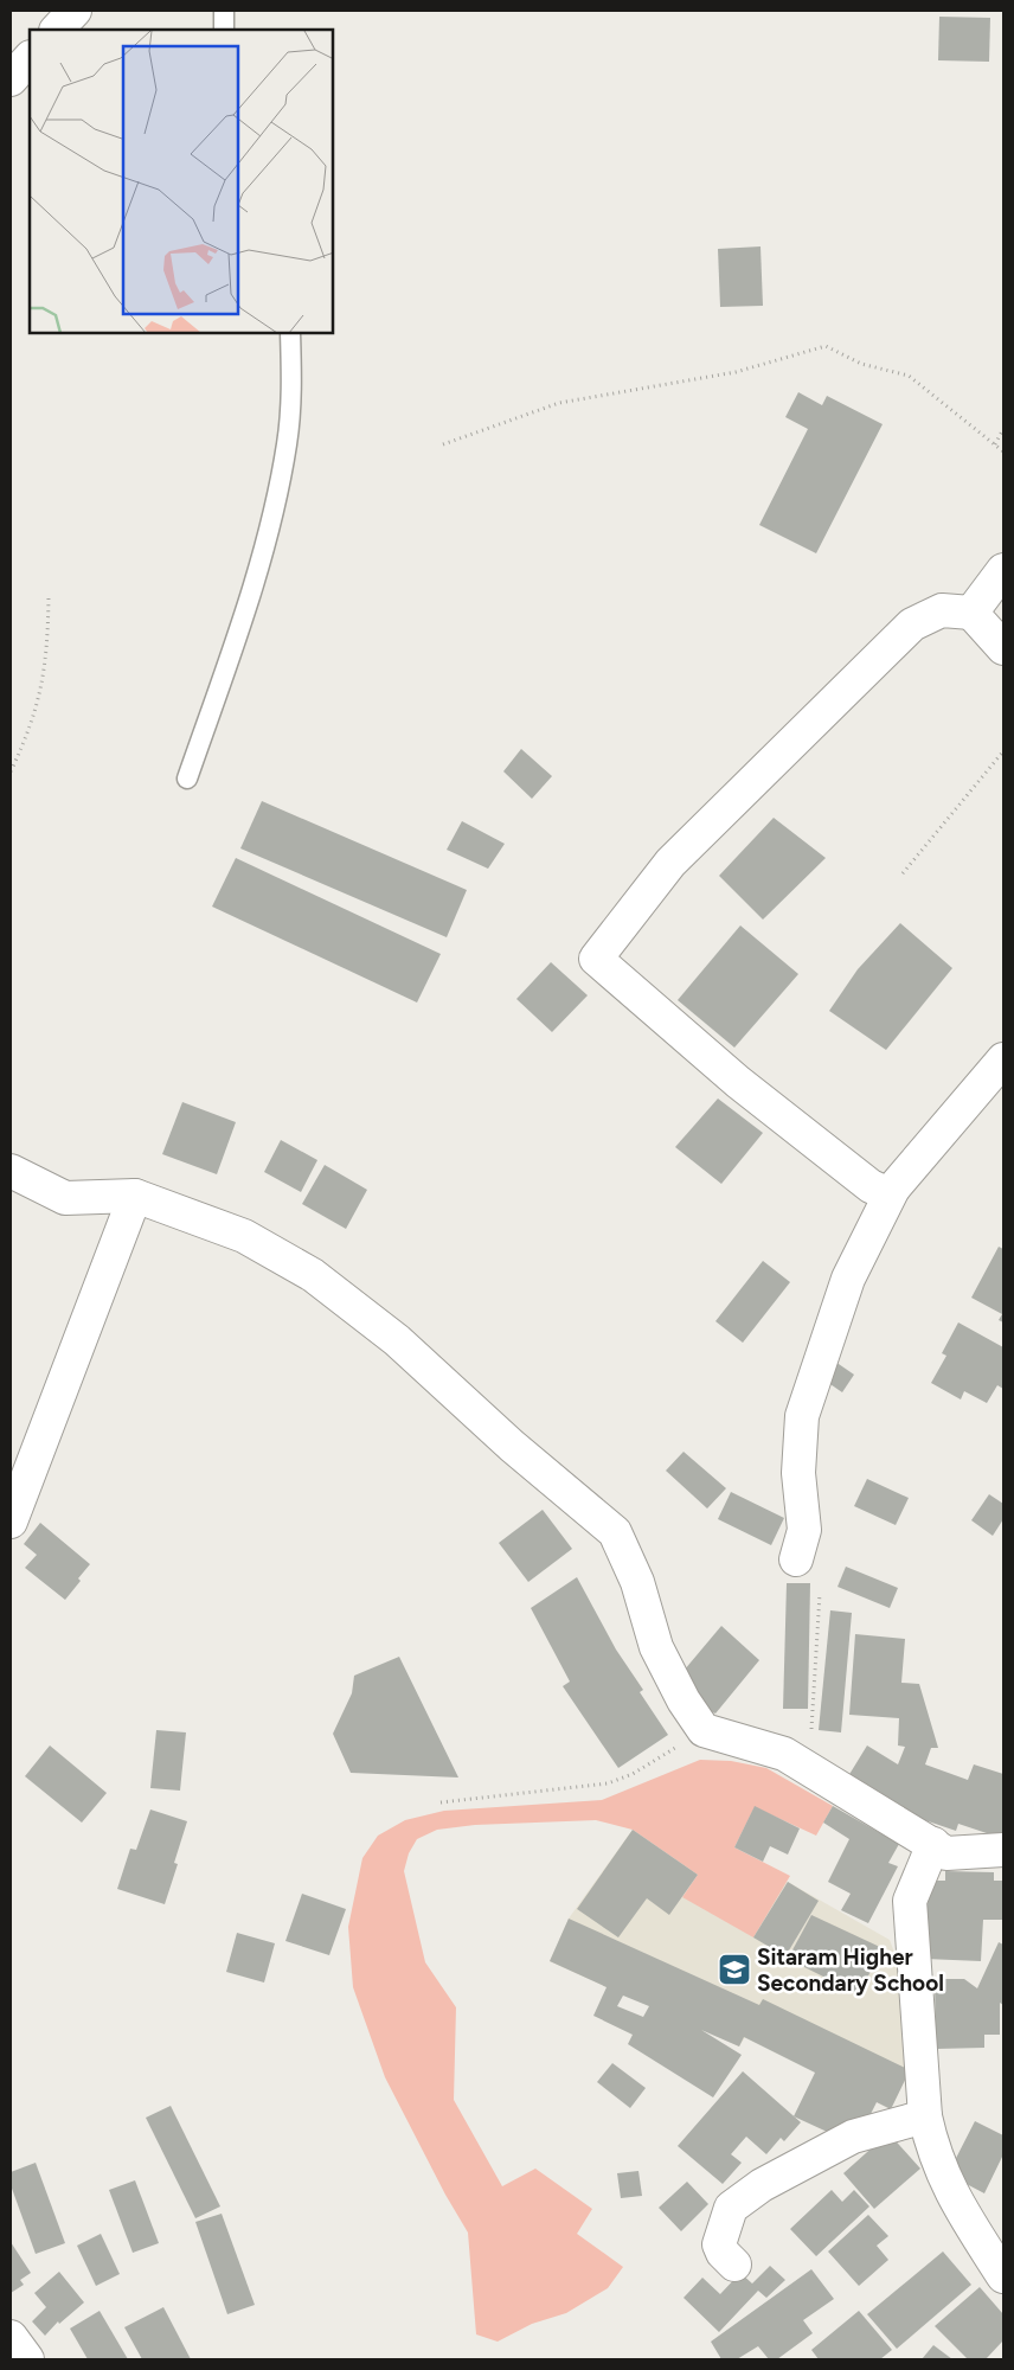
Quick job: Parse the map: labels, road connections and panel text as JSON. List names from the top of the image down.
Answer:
{
  "places": {
    "school or university": ["Sitaram Higher Secondary School"]
  }
}
